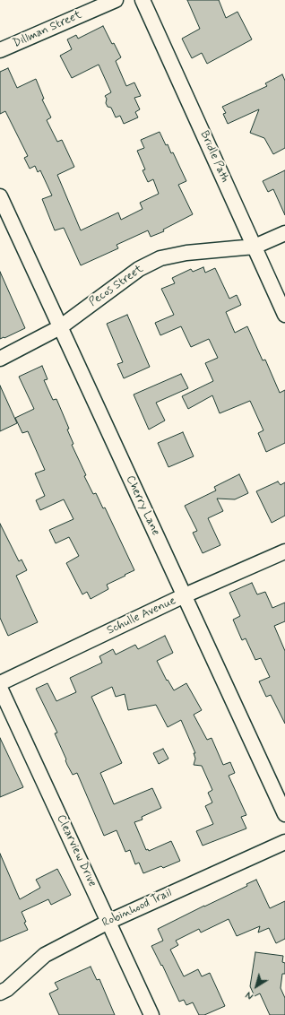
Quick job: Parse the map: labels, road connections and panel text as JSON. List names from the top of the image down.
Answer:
{
  "streets": {
    "street": [
      "Dillman Street",
      "Bridle Path",
      "Pecos Street",
      "Cherry Lane",
      "Schulle Avenue",
      "Clearview Drive",
      "Robinhood Trail"
    ]
  },
  "crossings": [
    ["Bridle Path", "Pecos Street"],
    ["Pecos Street", "Cherry Lane"],
    ["Cherry Lane", "Schulle Avenue"],
    ["Clearview Drive", "Robinhood Trail"]
  ],
  "north": "bottom left"
}
